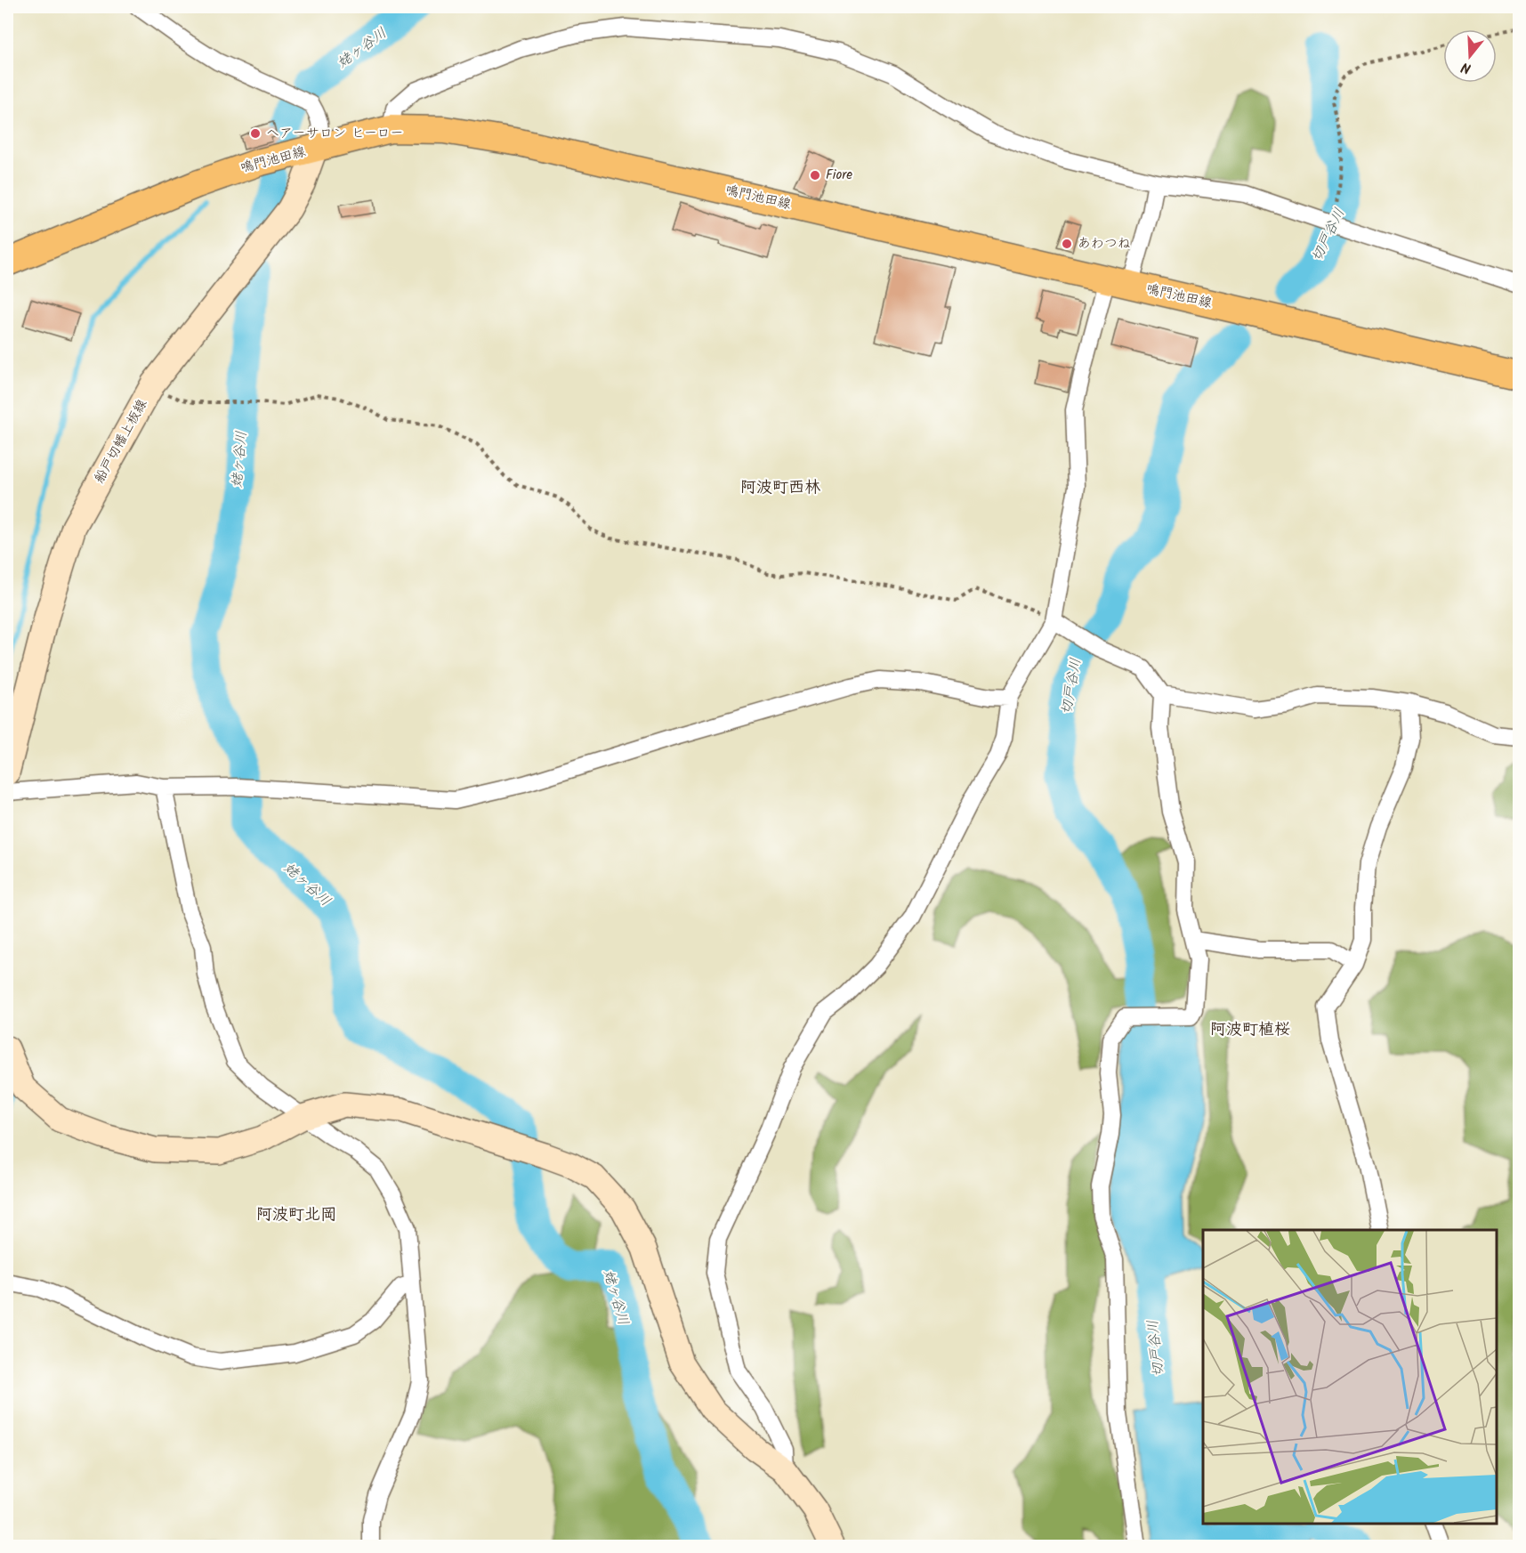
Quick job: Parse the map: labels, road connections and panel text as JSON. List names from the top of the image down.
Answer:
{
  "streets": {
    "main road": ["鳴門池田線"],
    "street": ["船戸切幡上板線"]
  },
  "crossings": [
    ["鳴門池田線", "船戸切幡上板線"]
  ],
  "districts": ["阿波町西林", "阿波町植桜", "阿波町北岡"],
  "water": ["姥ヶ谷川", "切戸谷川"],
  "places": ["ヘアーサロン ヒーロー", "Fiore", "あわつね"],
  "north": "bottom"
}
